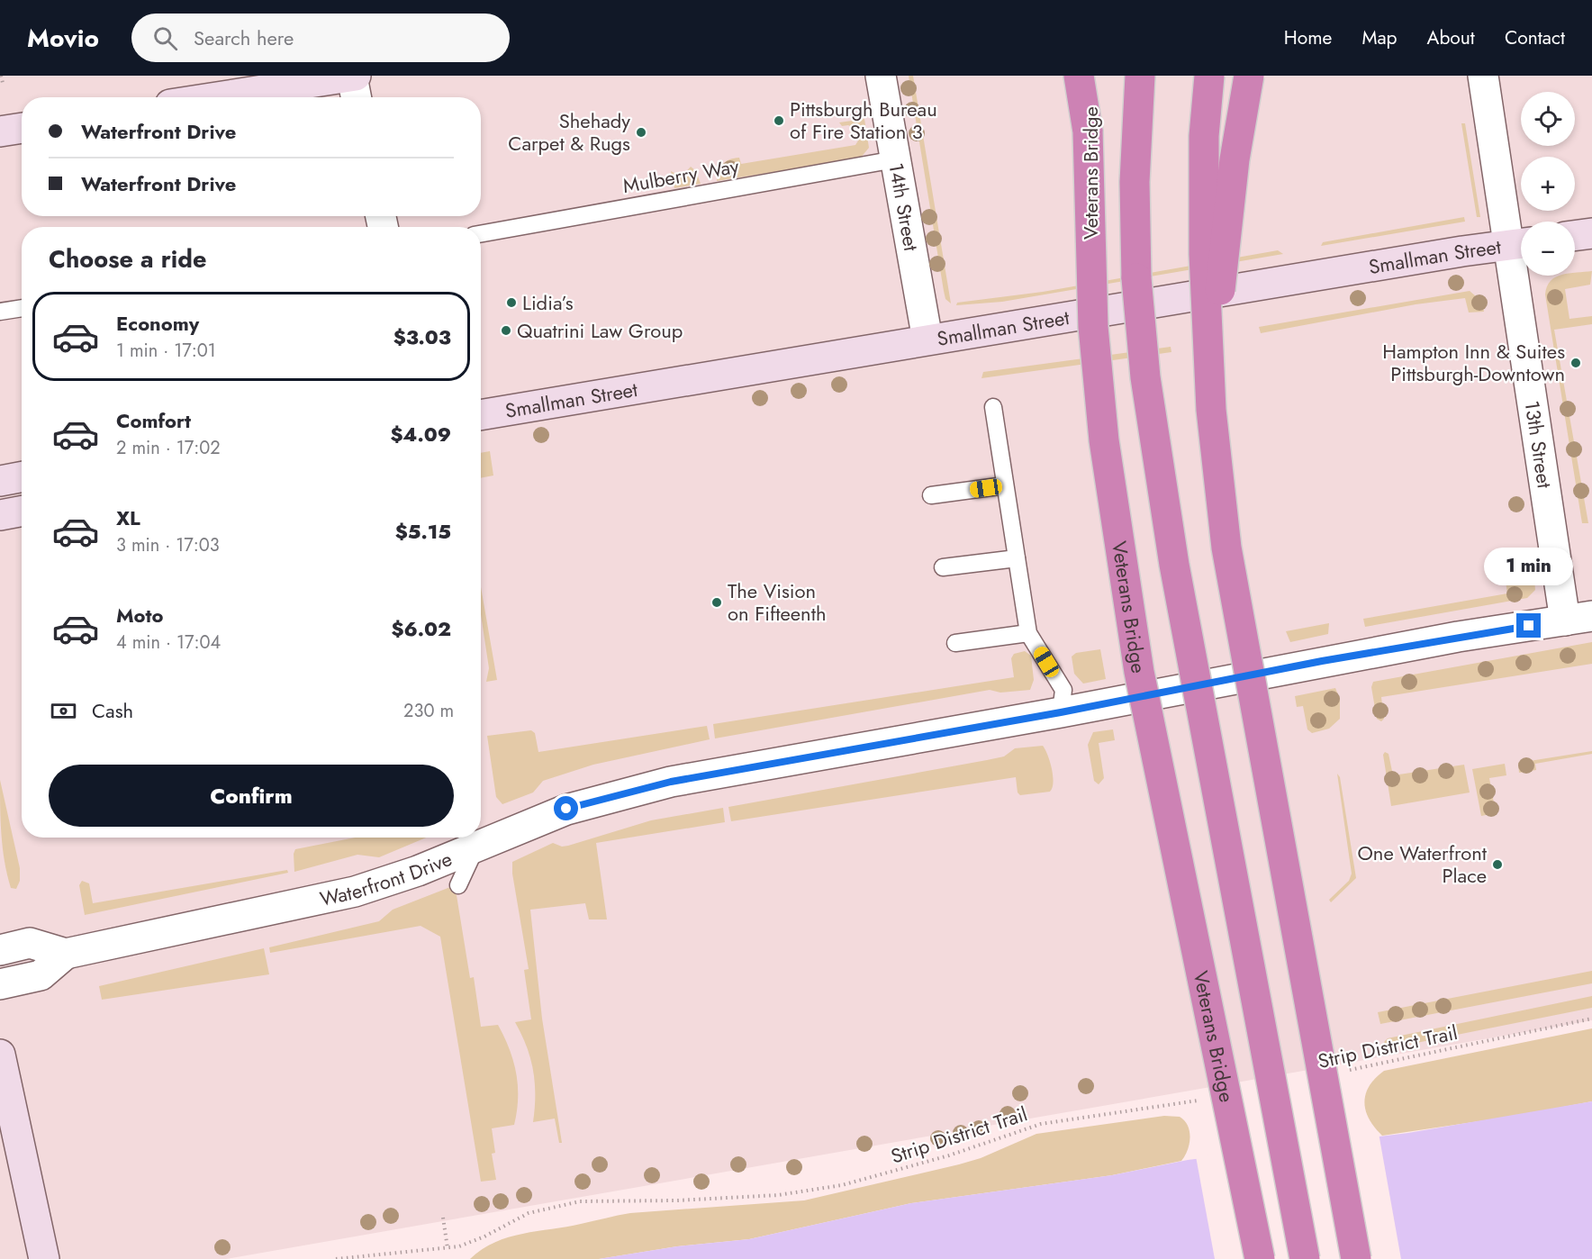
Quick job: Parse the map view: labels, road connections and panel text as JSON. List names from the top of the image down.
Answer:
{
  "streets": {
    "highway": ["Veterans Bridge"],
    "street": [
      "14th Street",
      "Smallman Street",
      "13th Street",
      "Waterfront Drive"
    ],
    "lane": ["Mulberry Way"],
    "path": ["Strip District Trail"]
  },
  "crossings": [
    ["Mulberry Way", "14th Street"],
    ["14th Street", "Smallman Street"],
    ["Smallman Street", "13th Street"],
    ["13th Street", "Waterfront Drive"]
  ],
  "places": [
    "Pittsburgh Bureau of Fire Station 3",
    "Shehady Carpet & Rugs",
    "Lidia’s",
    "Quatrini Law Group",
    "Hampton Inn & Suites Pittsburgh-Downtown",
    "The Vision on Fifteenth",
    "One Waterfront Place"
  ],
  "page": {
    "header": "Movio",
    "search": "Search here",
    "nav": [
      "Home",
      "Map",
      "About",
      "Contact"
    ],
    "map_buttons": ["+", "−"],
    "banner": ["Waterfront Drive", "Waterfront Drive"],
    "heading": "Choose a ride",
    "list": [
      {
        "name": "Economy",
        "note": "1 min · 17:01",
        "value": "$3.03"
      },
      {
        "name": "Comfort",
        "note": "2 min · 17:02",
        "value": "$4.09"
      },
      {
        "name": "XL",
        "note": "3 min · 17:03",
        "value": "$5.15"
      },
      {
        "name": "Moto",
        "note": "4 min · 17:04",
        "value": "$6.02"
      }
    ],
    "bubble": "1 min",
    "pay": ["Cash", "230 m"],
    "buttons": "Confirm"
  }
}
